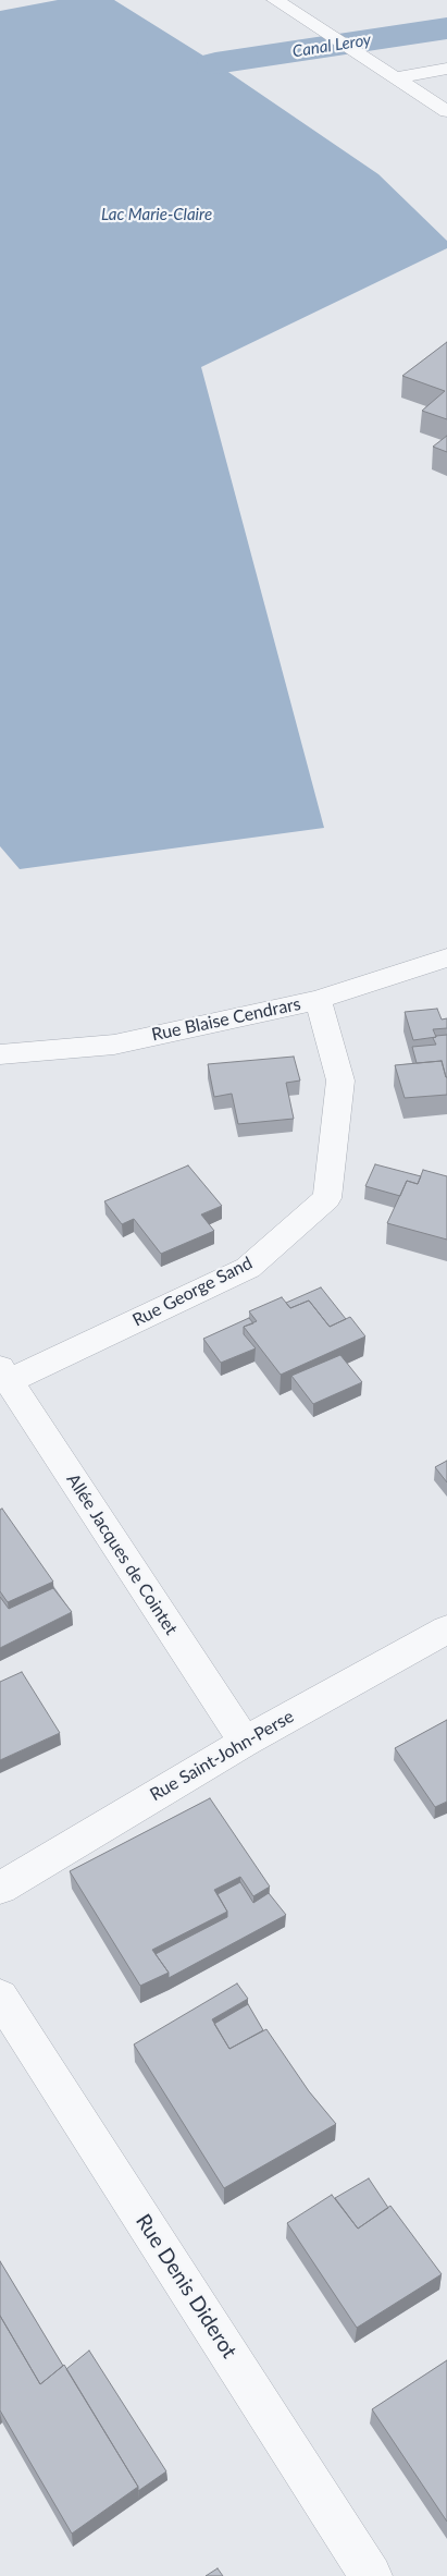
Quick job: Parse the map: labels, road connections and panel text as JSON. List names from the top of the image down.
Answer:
{
  "streets": {
    "street": [
      "Rue Blaise Cendrars",
      "Rue George Sand",
      "Allée Jacques de Cointet",
      "Rue Saint-John-Perse",
      "Rue Denis Diderot"
    ]
  },
  "crossings": [
    ["Rue Blaise Cendrars", "Rue George Sand"],
    ["Rue George Sand", "Allée Jacques de Cointet"],
    ["Allée Jacques de Cointet", "Rue Saint-John-Perse"]
  ],
  "water": ["Canal Leroy", "Lac Marie-Claire"]
}
